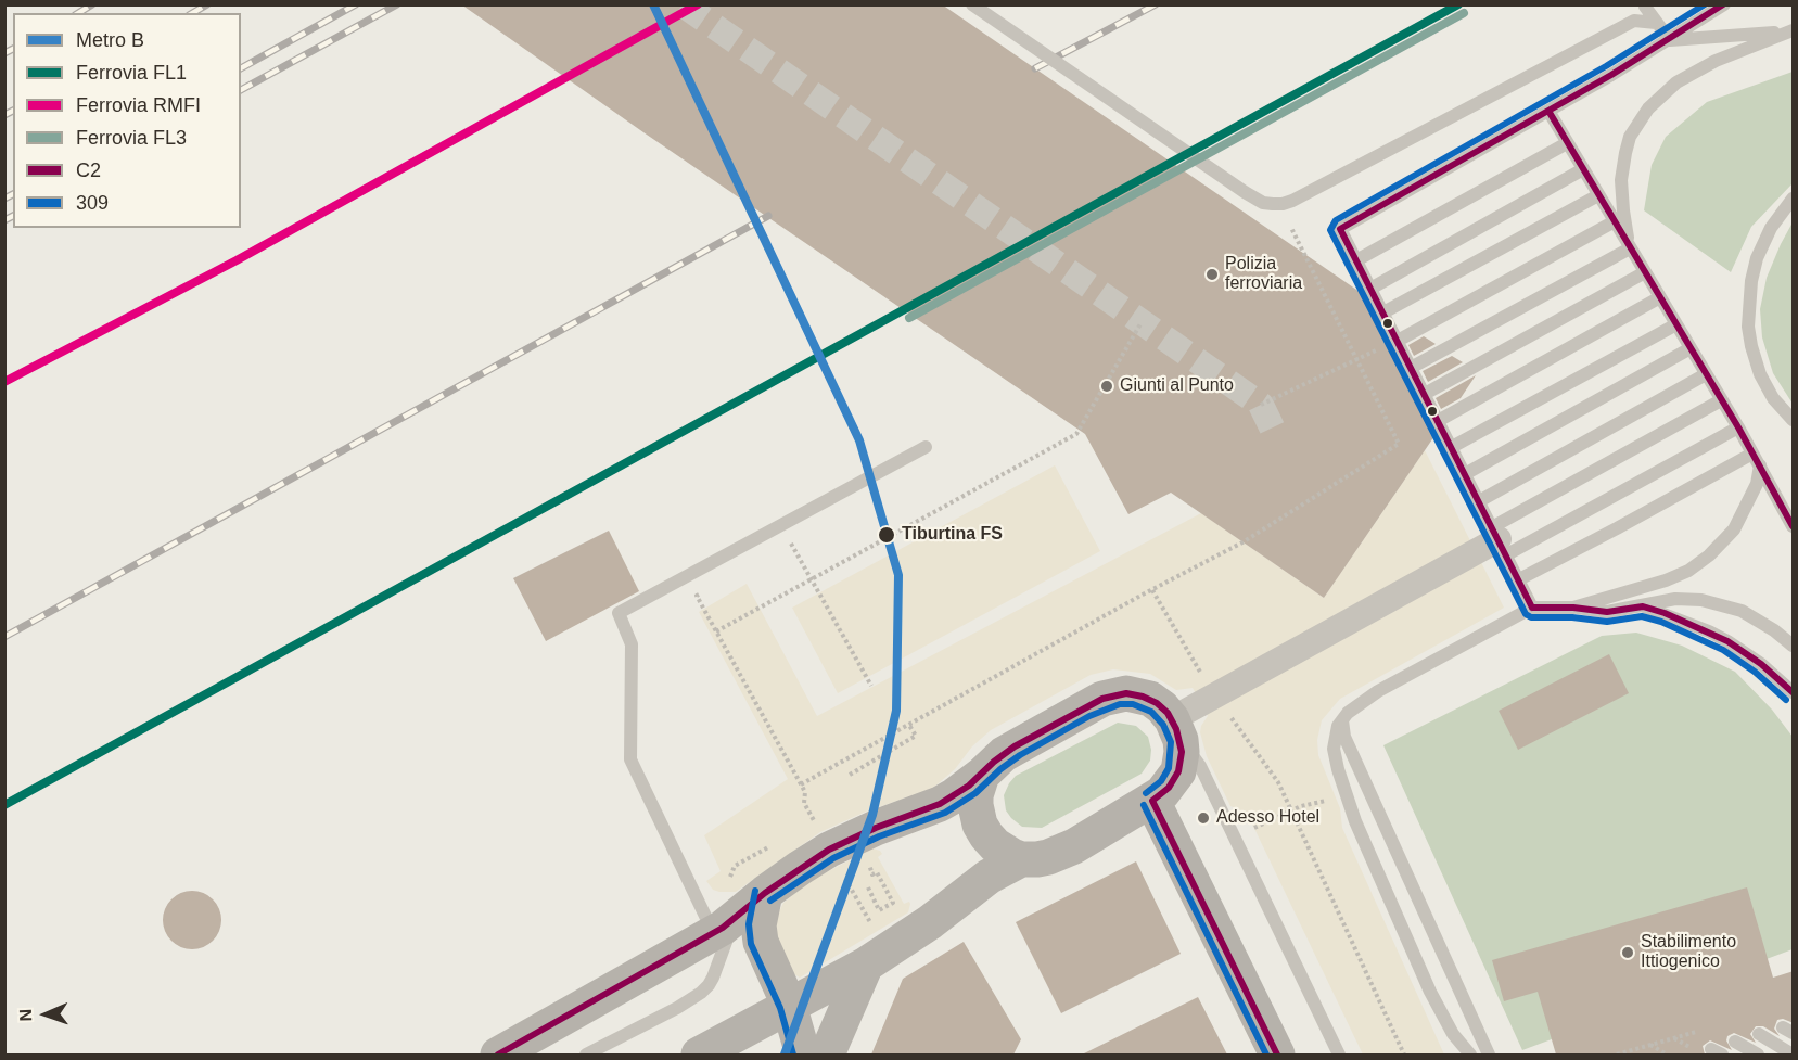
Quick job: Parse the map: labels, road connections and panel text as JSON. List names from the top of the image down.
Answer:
{
  "places": [
    "Polizia ferroviaria",
    "Giunti al Punto",
    "Tiburtina FS",
    "Adesso Hotel",
    "Stabilimento Ittiogenico"
  ],
  "lines": [
    "metro line B",
    "rail line FL1",
    "rail line RMFI",
    "transit line C2",
    "transit line 309",
    "rail line FL3"
  ],
  "legend": [
    "Metro B",
    "Ferrovia FL1",
    "Ferrovia RMFI",
    "Ferrovia FL3",
    "C2",
    "309"
  ],
  "north": "left"
}
